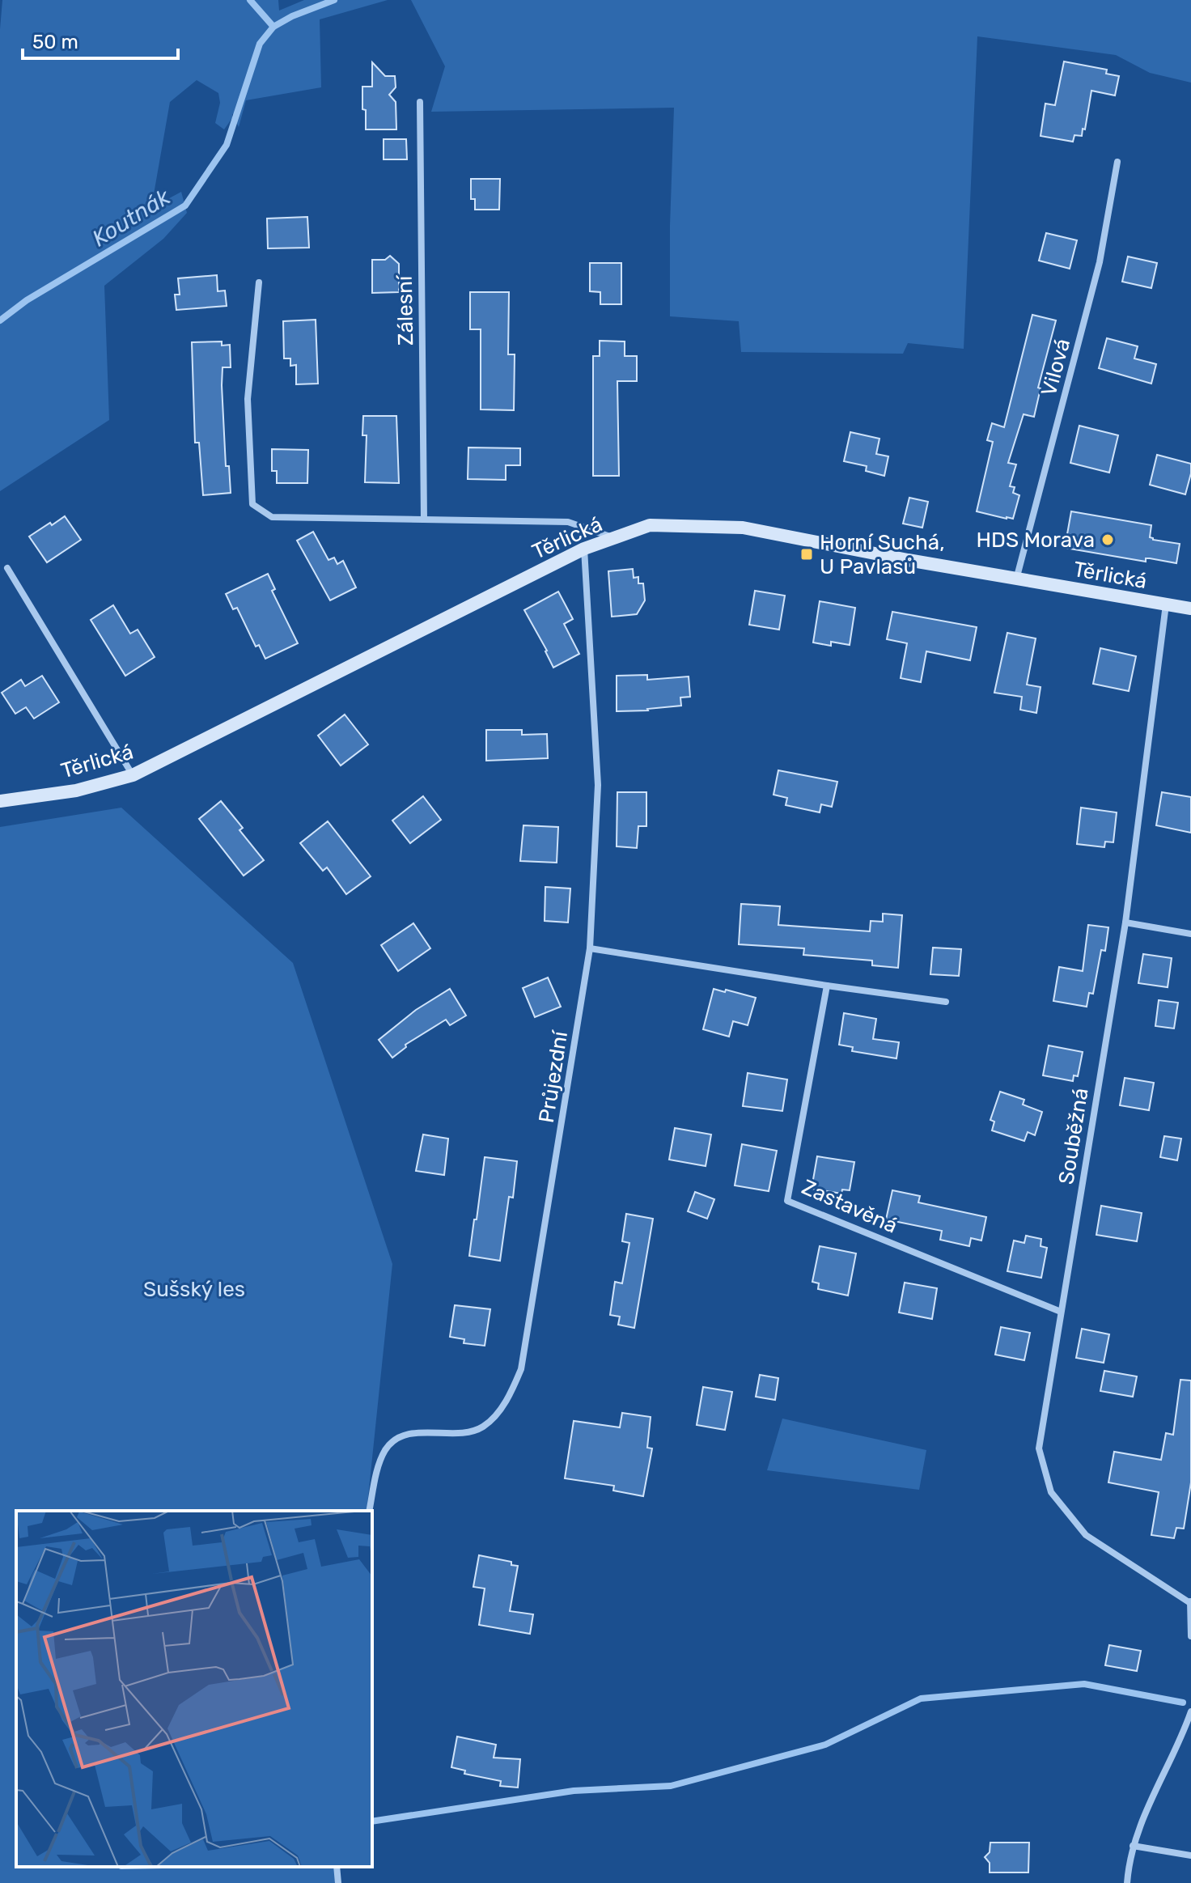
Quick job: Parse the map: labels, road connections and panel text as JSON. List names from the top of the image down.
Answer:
{
  "streets": {
    "main road": ["Těrlická"],
    "street": [
      "Zálesní",
      "Vilová",
      "Průjezdní",
      "Souběžná",
      "Zastavěná"
    ]
  },
  "crossings": [
    ["Vilová", "Těrlická"],
    ["Těrlická", "Průjezdní"],
    ["Těrlická", "Souběžná"],
    ["Souběžná", "Zastavěná"]
  ],
  "water": ["Koutnák"],
  "parks": ["Sušský les"],
  "places": {
    "other": ["HDS Morava"],
    "transit": ["Horní Suchá, U Pavlasů"]
  },
  "scale_bar": "50 m"
}
